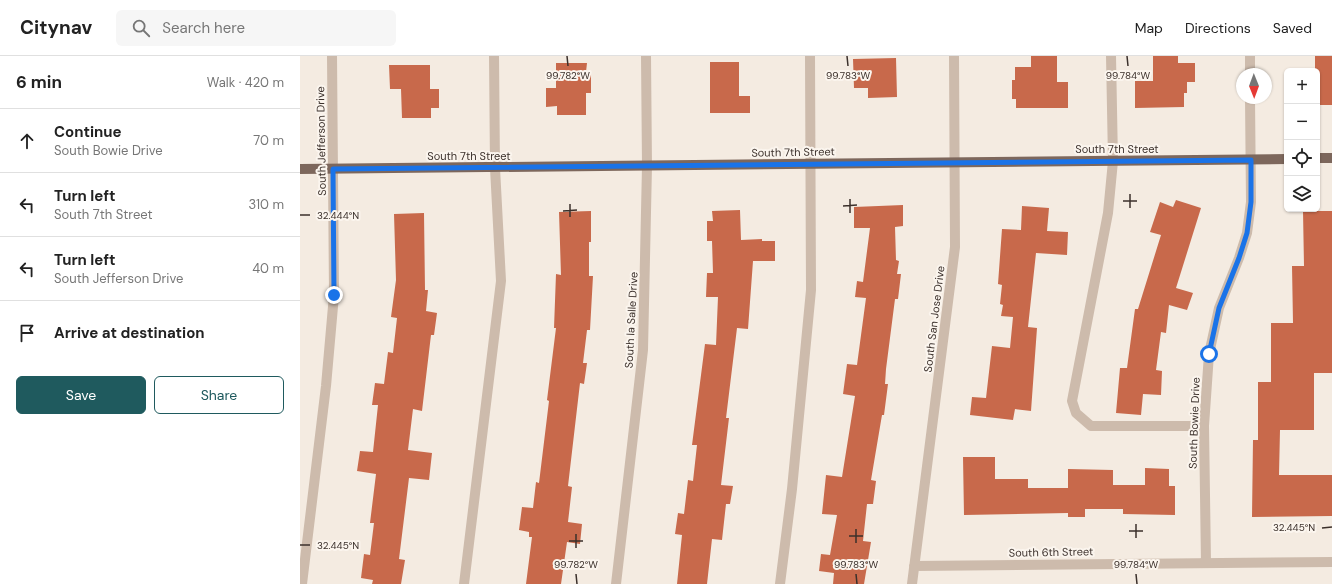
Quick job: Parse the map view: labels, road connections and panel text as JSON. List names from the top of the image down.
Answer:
{
  "streets": {
    "main road": ["South 7th Street"],
    "street": [
      "South Jefferson Drive",
      "South San Jose Drive",
      "South la Salle Drive",
      "South Bowie Drive",
      "South 6th Street"
    ]
  },
  "crossings": [
    ["South Jefferson Drive", "South 7th Street"],
    ["South 7th Street", "South San Jose Drive"],
    ["South 7th Street", "South la Salle Drive"],
    ["South 7th Street", "South Bowie Drive"],
    ["South San Jose Drive", "South 6th Street"],
    ["South Bowie Drive", "South 6th Street"]
  ],
  "north": "bottom",
  "page": {
    "header": "Citynav",
    "search": "Search here",
    "nav": ["Map", "Directions", "Saved"],
    "heading": ["6 min", "Walk · 420 m"],
    "map_buttons": ["+", "−"],
    "list": [
      ["Continue", "South Bowie Drive", "70 m"],
      ["Turn left", "South 7th Street", "310 m"],
      ["Turn left", "South Jefferson Drive", "40 m"],
      "Arrive at destination"
    ],
    "buttons": ["Save", "Share"]
  },
  "coordinates": [
    "99.782°W",
    "99.783°W",
    "99.784°W",
    "32.444°N",
    "32.445°N"
  ]
}
